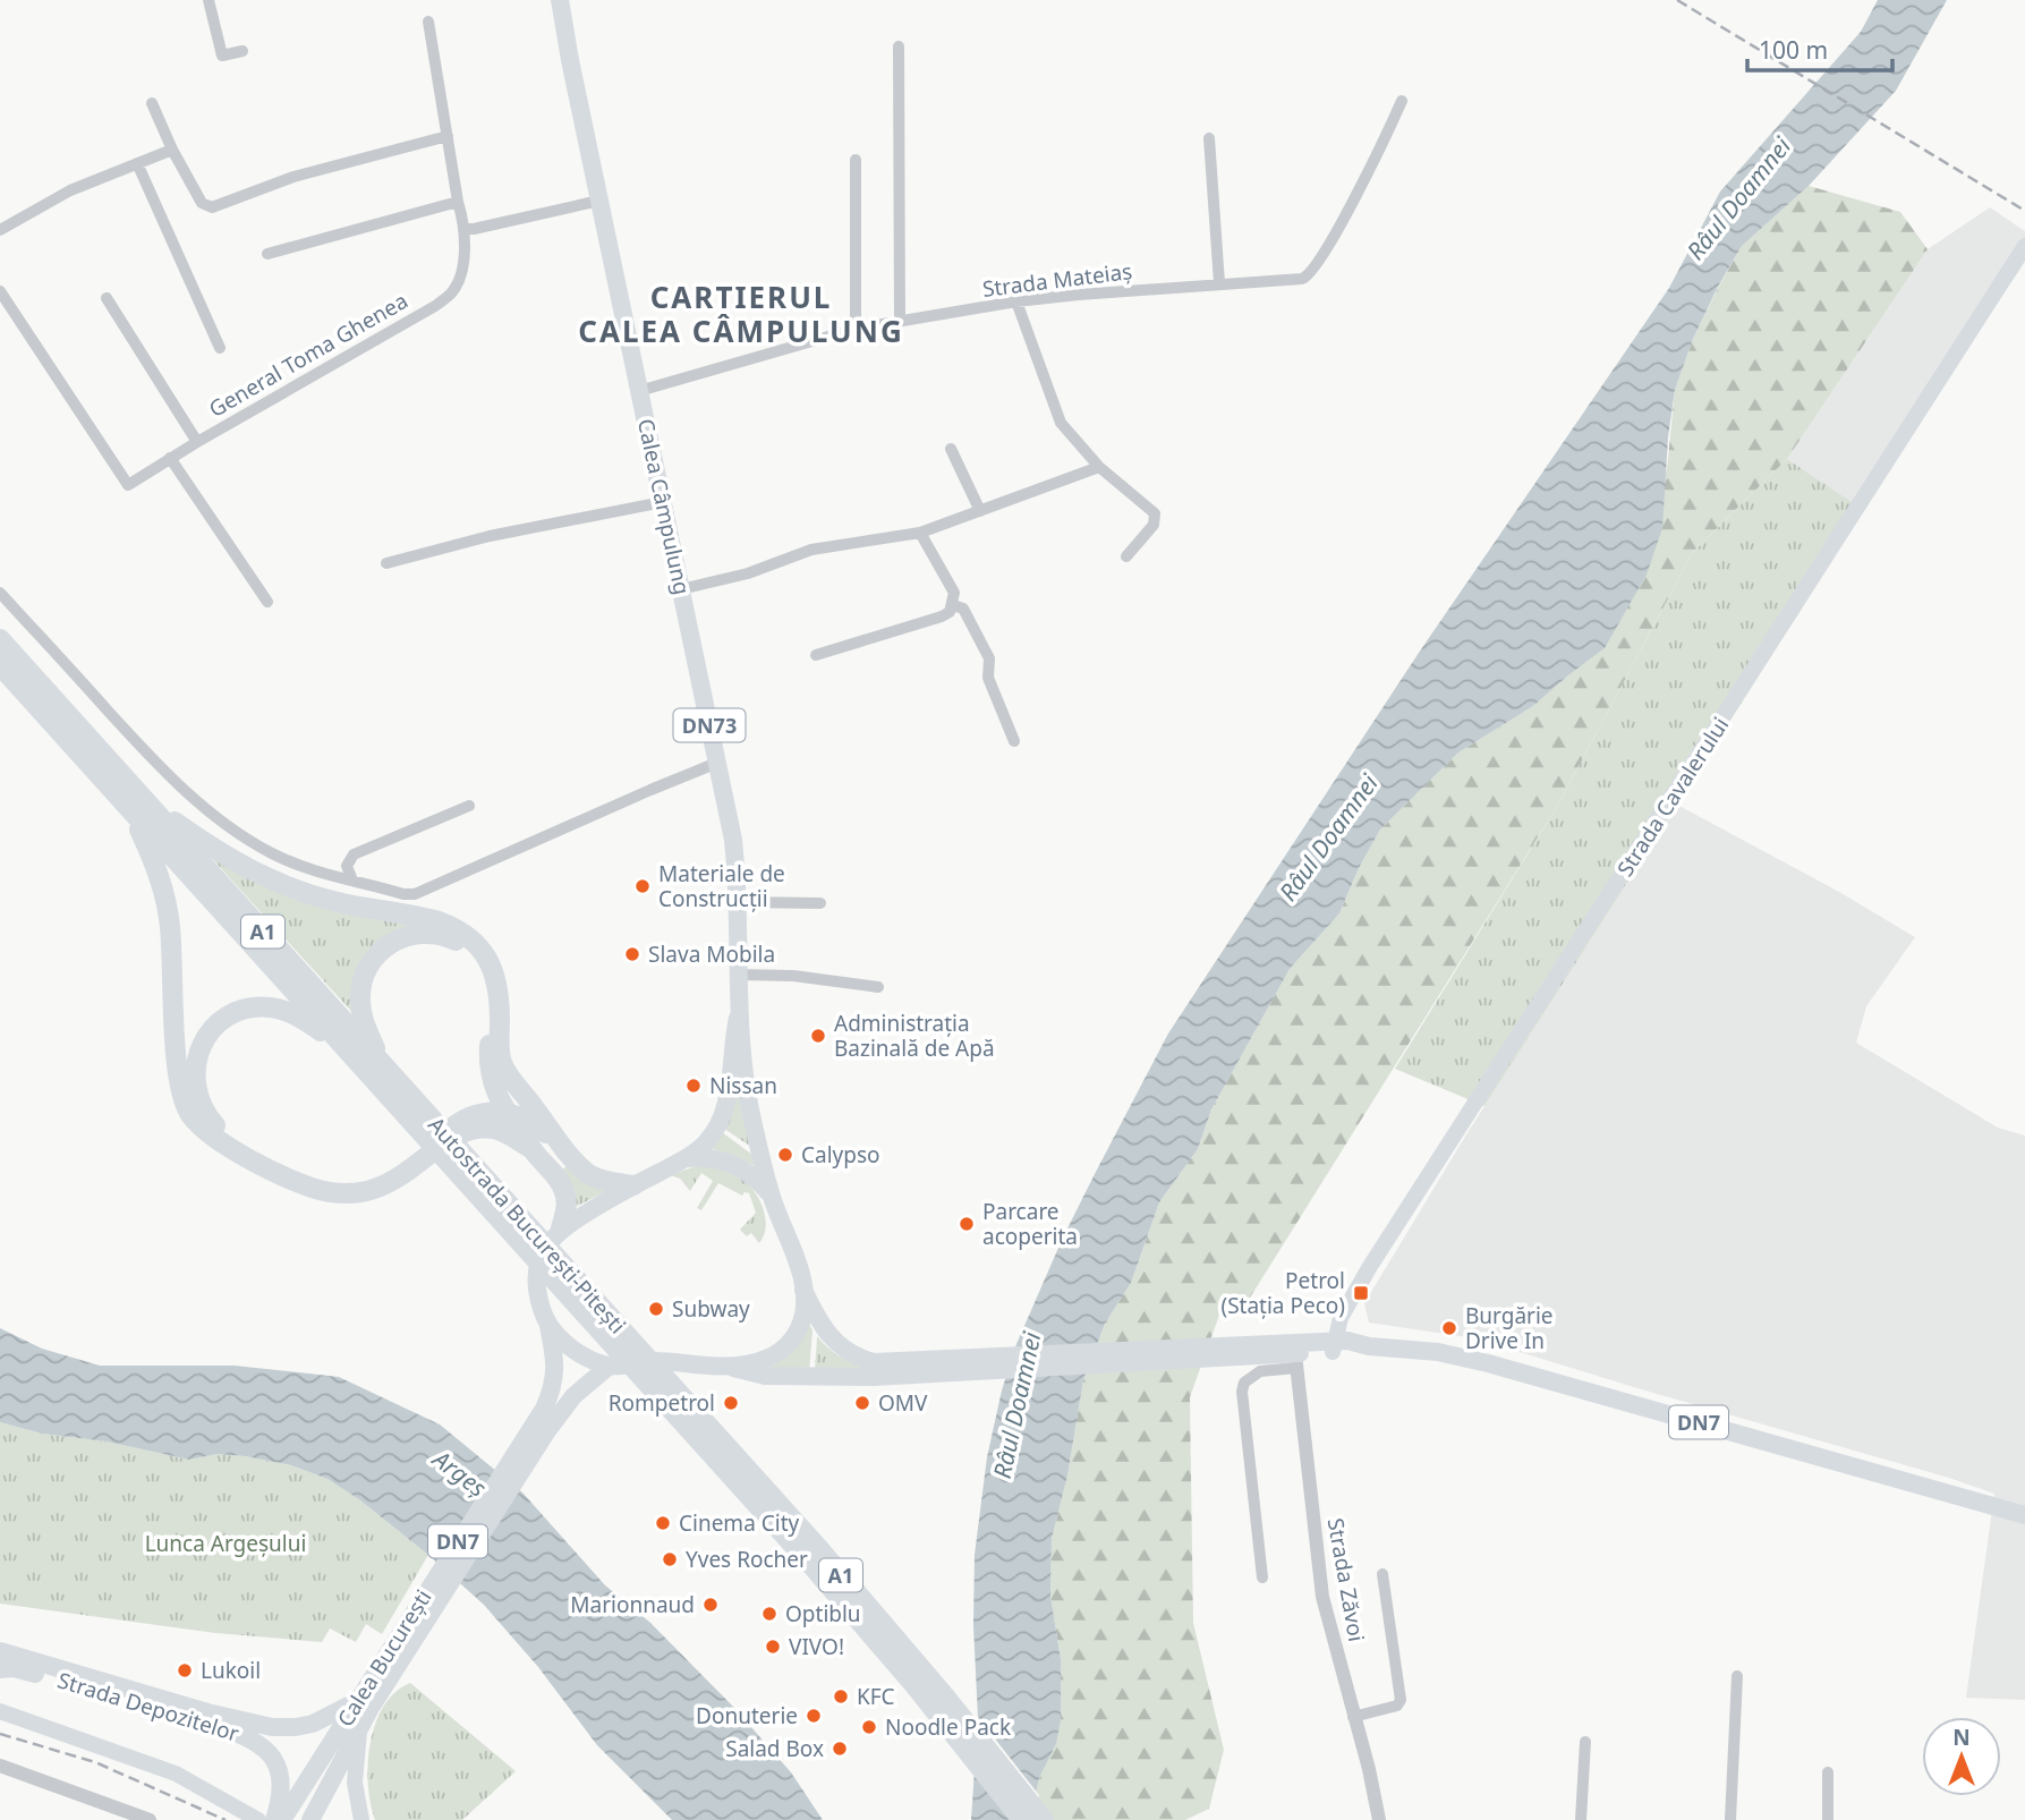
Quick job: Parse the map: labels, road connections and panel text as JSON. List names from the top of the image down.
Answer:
{
  "streets": {
    "highway": ["A1", "Autostrada București-Pitești"],
    "main road": [
      "Calea Câmpulung",
      "DN73",
      "Strada Cavalerului",
      "DN7",
      "Calea București",
      "Strada Depozitelor"
    ],
    "street": ["Strada Mateiaș", "General Toma Ghenea", "Strada Zăvoi"]
  },
  "crossings": [
    ["Strada Mateiaș", "Calea Câmpulung"],
    ["Calea Câmpulung", "DN7"],
    ["Calea Câmpulung", "Calea București"],
    ["Strada Cavalerului", "DN7"],
    ["DN7", "Strada Zăvoi"],
    ["DN7", "Calea București"],
    ["Calea București", "Strada Depozitelor"]
  ],
  "districts": ["CARTIERUL CALEA CÂMPULUNG"],
  "water": ["Râul Doamnei", "Argeș"],
  "parks": ["Lunca Argeșului"],
  "places": {
    "other": [
      "Materiale de Construcții",
      "Slava Mobila",
      "Administrația Bazinală de Apă",
      "Nissan",
      "Calypso",
      "Parcare acoperita",
      "Subway",
      "Burgărie Drive In",
      "Rompetrol",
      "OMV",
      "Cinema City",
      "Yves Rocher",
      "Marionnaud",
      "Optiblu",
      "VIVO!",
      "Lukoil",
      "KFC",
      "Donuterie",
      "Noodle Pack",
      "Salad Box"
    ],
    "transit": ["Petrol (Stația Peco)"]
  },
  "scale_bar": "100 m",
  "north": "top"
}
